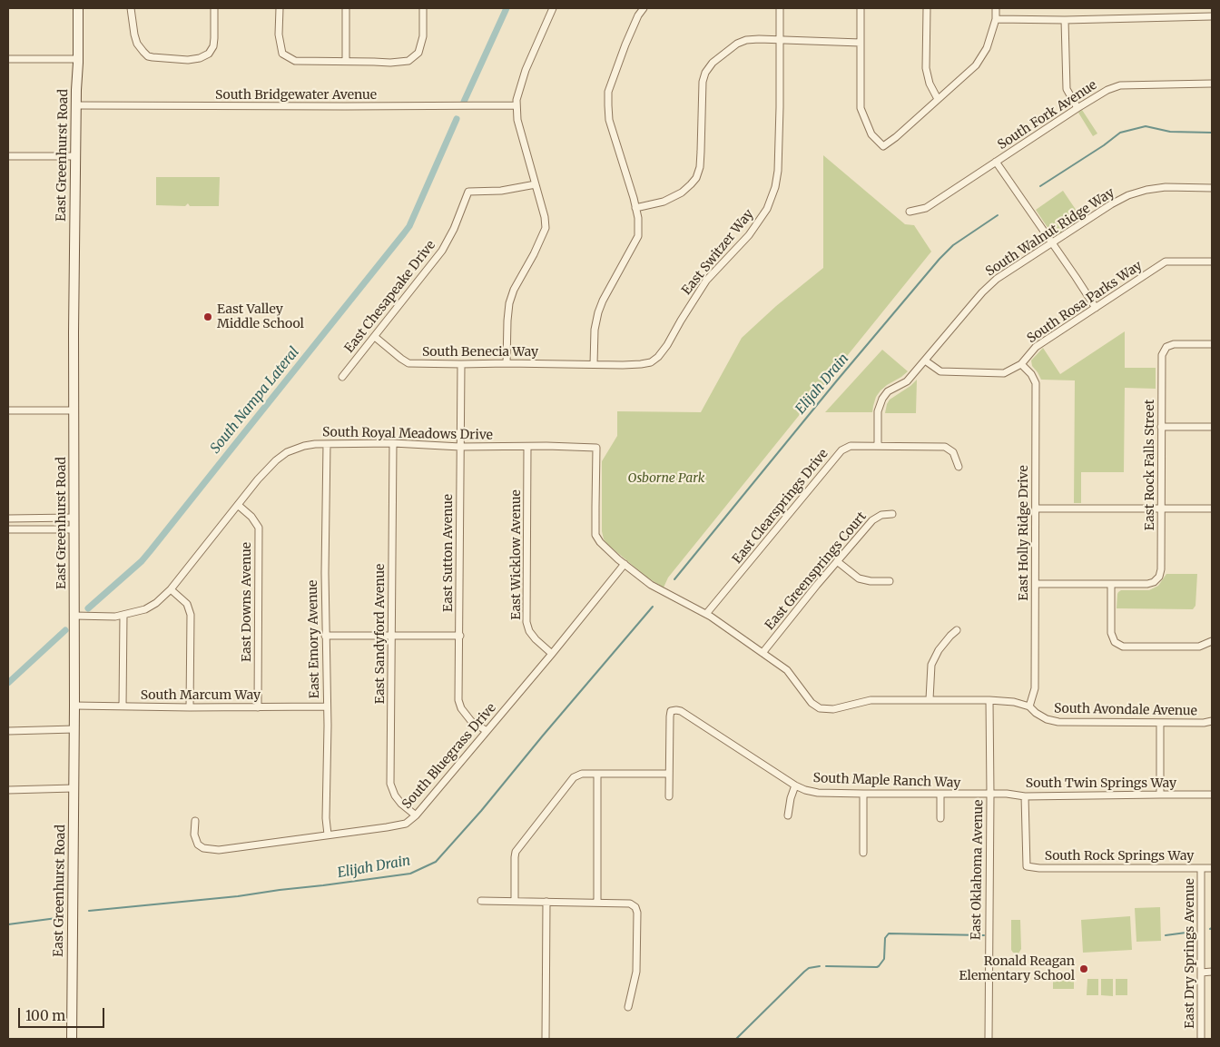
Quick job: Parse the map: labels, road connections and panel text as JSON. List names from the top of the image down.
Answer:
{
  "streets": {
    "main road": ["East Greenhurst Road"],
    "street": [
      "South Bridgewater Avenue",
      "South Fork Avenue",
      "South Walnut Ridge Way",
      "East Switzer Way",
      "East Chesapeake Drive",
      "South Rosa Parks Way",
      "South Benecia Way",
      "South Royal Meadows Drive",
      "East Rock Falls Street",
      "East Clearsprings Drive",
      "East Holly Ridge Drive",
      "East Sutton Avenue",
      "East Wicklow Avenue",
      "East Greensprings Court",
      "East Downs Avenue",
      "East Sandyford Avenue",
      "East Emory Avenue",
      "South Marcum Way",
      "South Avondale Avenue",
      "South Bluegrass Drive",
      "South Maple Ranch Way",
      "South Twin Springs Way",
      "South Rock Springs Way",
      "East Oklahoma Avenue",
      "East Dry Springs Avenue"
    ]
  },
  "crossings": [
    ["South Bridgewater Avenue", "East Greenhurst Road"],
    ["East Greenhurst Road", "South Royal Meadows Drive"],
    ["East Greenhurst Road", "South Marcum Way"],
    ["South Walnut Ridge Way", "South Rosa Parks Way"],
    ["South Walnut Ridge Way", "East Clearsprings Drive"],
    ["East Switzer Way", "South Benecia Way"],
    ["East Chesapeake Drive", "South Benecia Way"],
    ["South Rosa Parks Way", "East Holly Ridge Drive"],
    ["South Benecia Way", "East Sutton Avenue"],
    ["South Royal Meadows Drive", "East Sutton Avenue"],
    ["South Royal Meadows Drive", "East Wicklow Avenue"],
    ["South Royal Meadows Drive", "East Downs Avenue"],
    ["South Royal Meadows Drive", "East Sandyford Avenue"],
    ["South Royal Meadows Drive", "East Emory Avenue"],
    ["South Royal Meadows Drive", "South Avondale Avenue"],
    ["East Clearsprings Drive", "South Avondale Avenue"],
    ["East Holly Ridge Drive", "South Avondale Avenue"],
    ["East Sutton Avenue", "South Bluegrass Drive"],
    ["East Wicklow Avenue", "South Bluegrass Drive"],
    ["East Greensprings Court", "South Avondale Avenue"],
    ["East Downs Avenue", "South Marcum Way"],
    ["East Sandyford Avenue", "South Bluegrass Drive"],
    ["East Emory Avenue", "South Marcum Way"],
    ["East Emory Avenue", "South Bluegrass Drive"],
    ["South Avondale Avenue", "South Bluegrass Drive"],
    ["South Avondale Avenue", "East Oklahoma Avenue"],
    ["South Maple Ranch Way", "South Twin Springs Way"],
    ["South Maple Ranch Way", "East Oklahoma Avenue"],
    ["South Twin Springs Way", "South Rock Springs Way"],
    ["South Twin Springs Way", "East Oklahoma Avenue"],
    ["South Rock Springs Way", "East Dry Springs Avenue"]
  ],
  "water": ["Elijah Drain", "South Nampa Lateral"],
  "parks": ["Osborne Park"],
  "places": ["East Valley Middle School", "Ronald Reagan Elementary School"],
  "scale_bar": "100 m"
}
